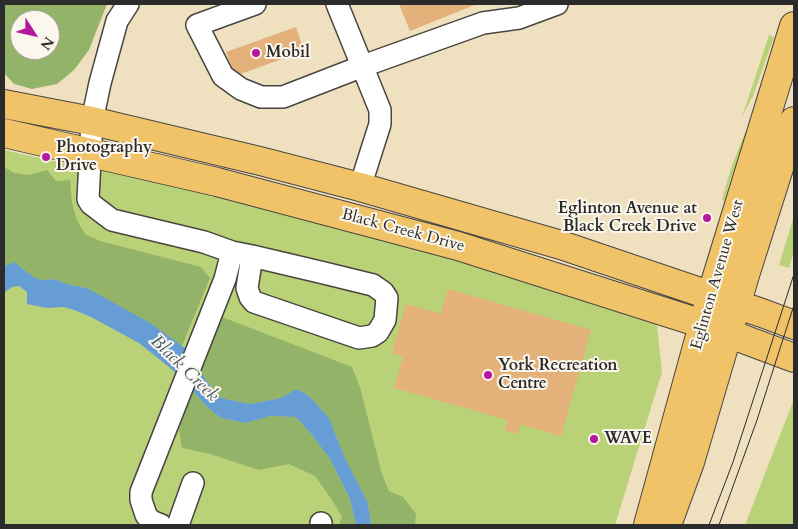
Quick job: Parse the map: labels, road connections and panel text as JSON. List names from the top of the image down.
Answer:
{
  "streets": {
    "main road": ["Black Creek Drive", "Eglinton Avenue West"]
  },
  "crossings": [
    ["Black Creek Drive", "Eglinton Avenue West"]
  ],
  "water": ["Black Creek"],
  "places": [
    "Mobil",
    "Photography Drive",
    "Eglinton Avenue at Black Creek Drive",
    "York Recreation Centre",
    "WAVE"
  ],
  "north": "bottom right"
}
